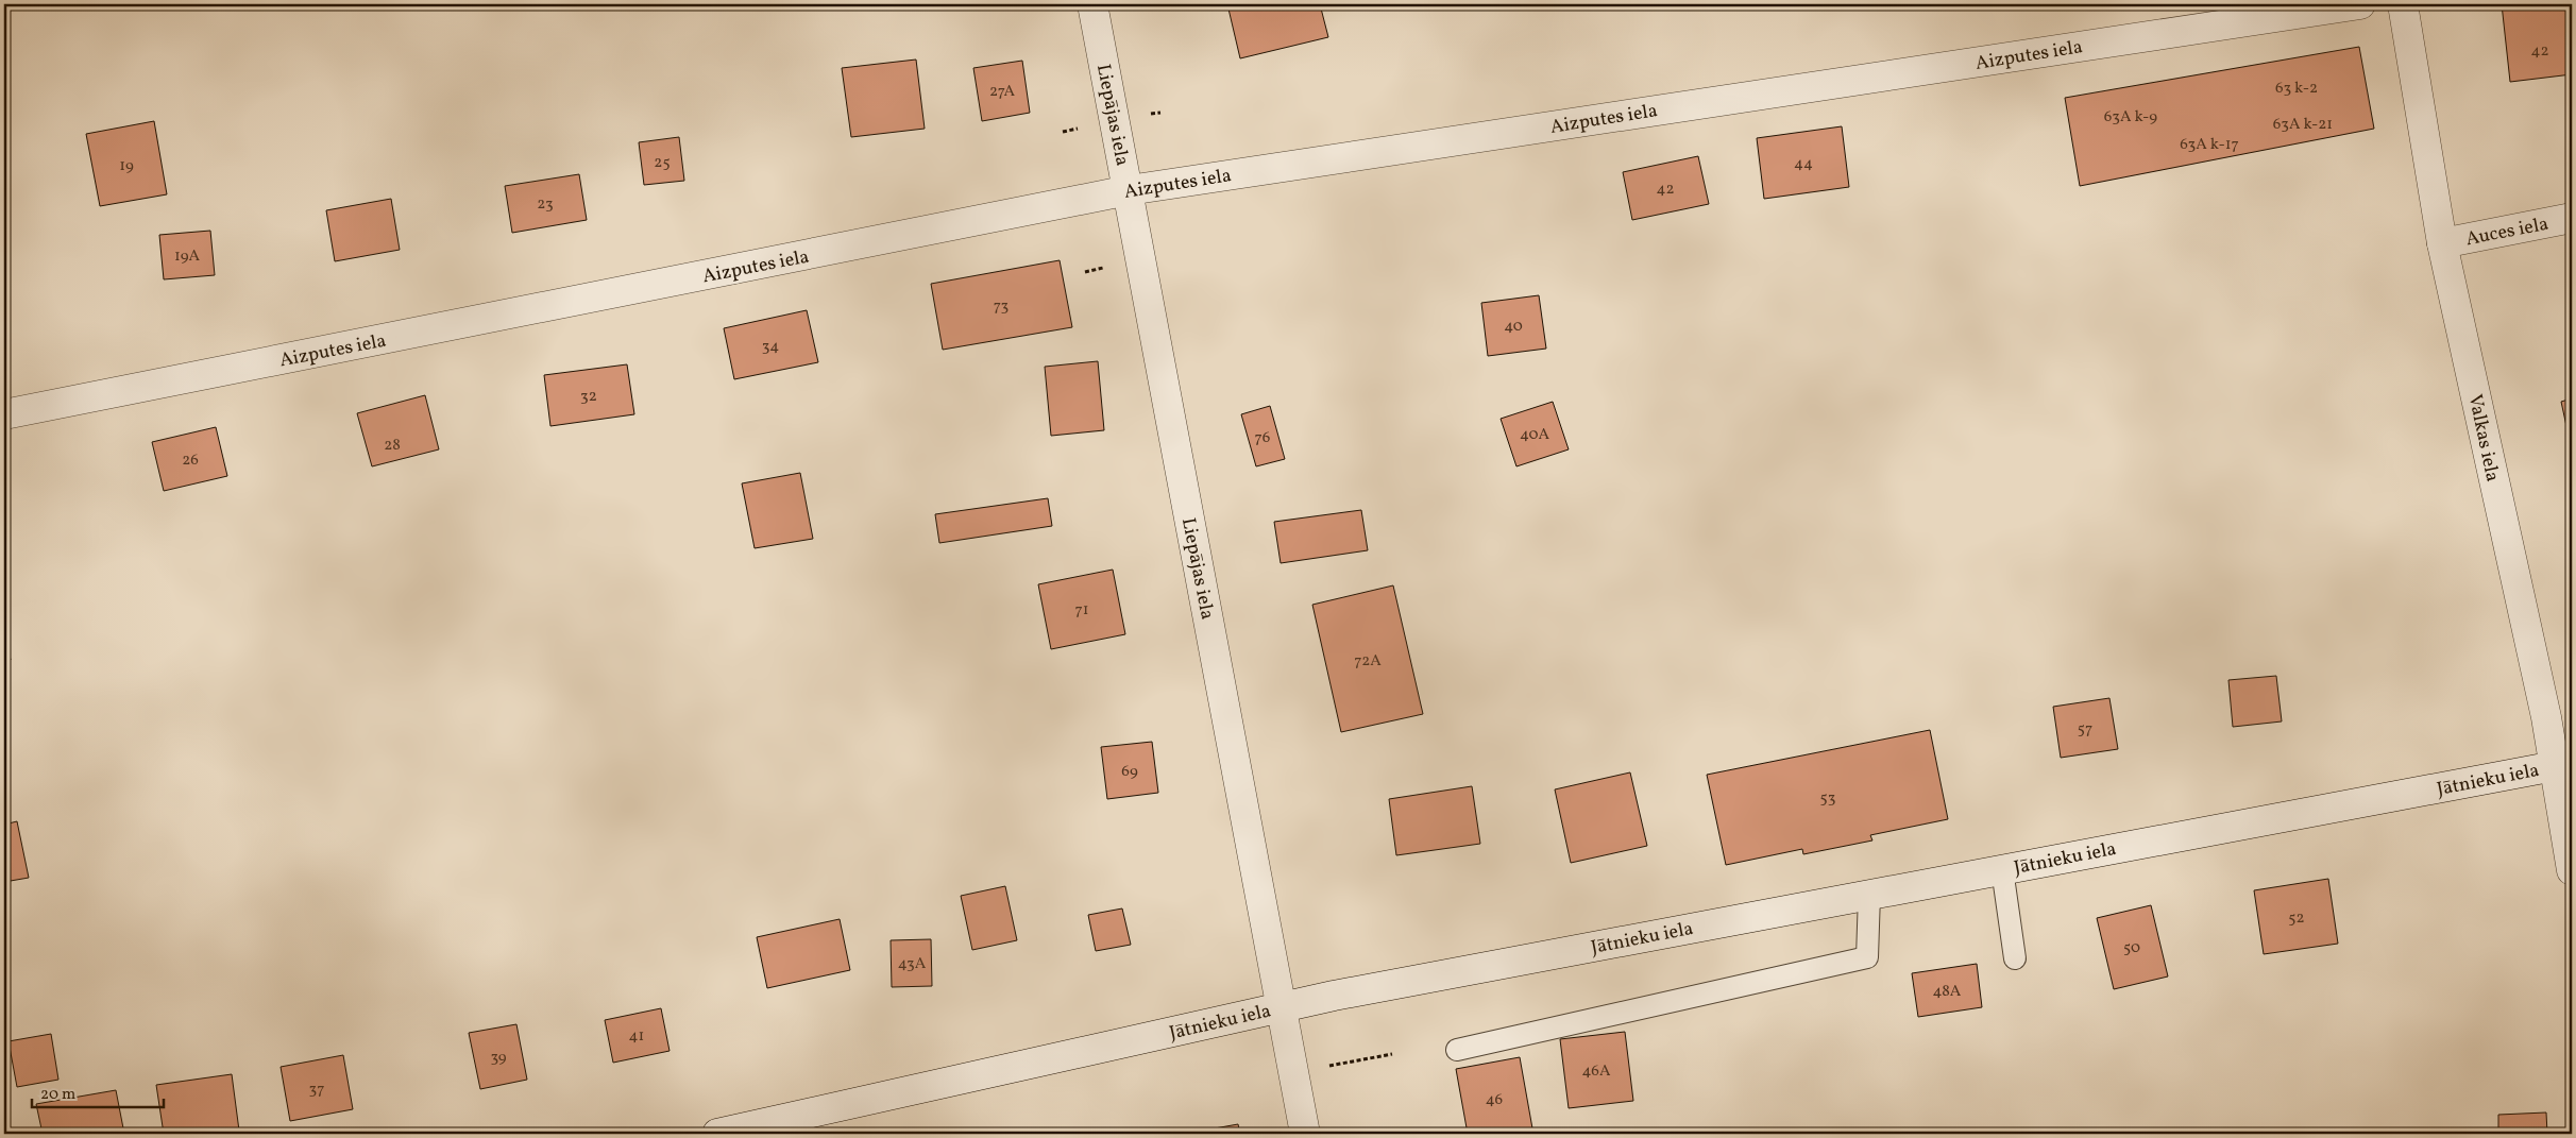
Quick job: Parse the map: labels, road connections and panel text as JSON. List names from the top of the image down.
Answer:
{
  "streets": {
    "street": [
      "Aizputes iela",
      "Liepājas iela",
      "Auces iela",
      "Valkas iela",
      "Jātnieku iela"
    ]
  },
  "crossings": [
    ["Aizputes iela", "Liepājas iela"],
    ["Liepājas iela", "Jātnieku iela"],
    ["Auces iela", "Valkas iela"],
    ["Valkas iela", "Jātnieku iela"]
  ],
  "house_numbers": [
    "42",
    "63 k-2",
    "27A",
    "63A k-9",
    "63A k-21",
    "63A k-17",
    "25",
    "44",
    "19",
    "42",
    "23",
    "19A",
    "73",
    "40",
    "34",
    "32",
    "40A",
    "76",
    "28",
    "26",
    "71",
    "72A",
    "57",
    "69",
    "53",
    "52",
    "50",
    "43A",
    "48A",
    "41",
    "39",
    "46A",
    "37",
    "46"
  ],
  "scale_bar": "20 m"
}
